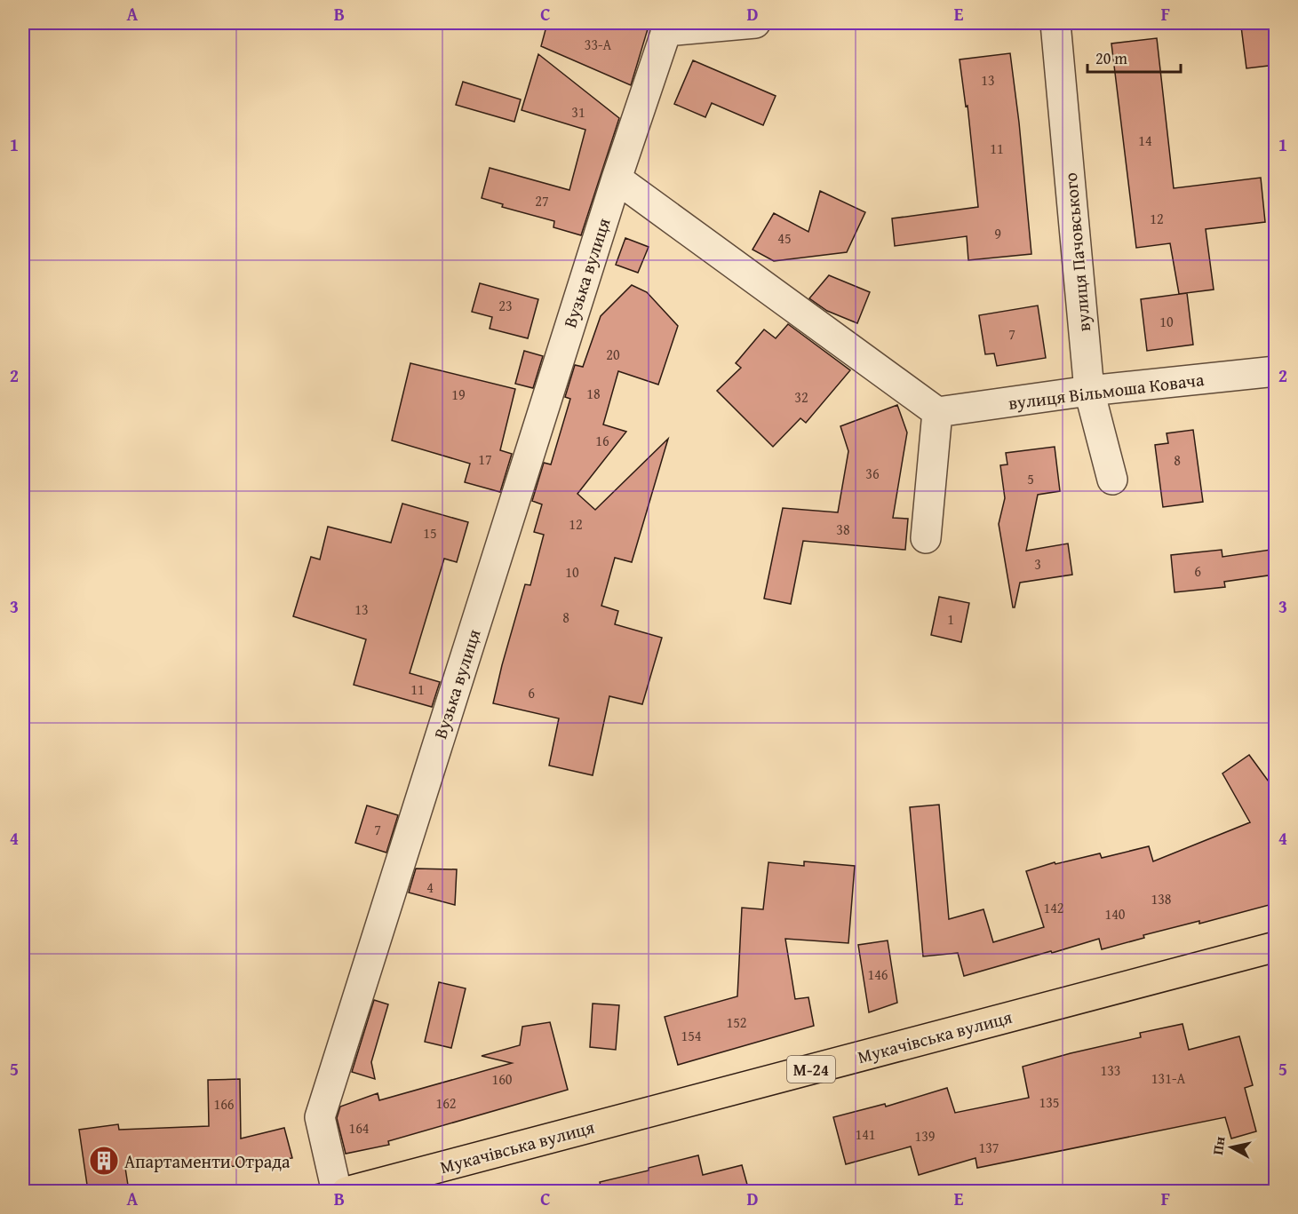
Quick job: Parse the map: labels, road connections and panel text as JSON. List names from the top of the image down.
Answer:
{
  "streets": {
    "highway": ["Мукачівська вулиця", "М-24"],
    "street": ["вулиця Пачовського", "Вузька вулиця", "вулиця Вільмоша Ковача"]
  },
  "crossings": [
    ["вулиця Пачовського", "вулиця Вільмоша Ковача"]
  ],
  "places": {
    "building": ["Апартаменти Отрада"]
  },
  "house_numbers": [
    "33-А",
    "13",
    "31",
    "14",
    "11",
    "27",
    "12",
    "9",
    "45",
    "23",
    "10",
    "7",
    "20",
    "18",
    "19",
    "32",
    "16",
    "17",
    "8",
    "36",
    "5",
    "12",
    "38",
    "15",
    "3",
    "6",
    "10",
    "13",
    "8",
    "1",
    "11",
    "6",
    "7",
    "4",
    "138",
    "142",
    "140",
    "146",
    "152",
    "154",
    "133",
    "131-А",
    "160",
    "135",
    "162",
    "166",
    "164",
    "141",
    "139",
    "137"
  ],
  "scale_bar": "20 m",
  "north": "left",
  "grid": {
    "columns": [
      "A",
      "B",
      "C",
      "D",
      "E",
      "F"
    ],
    "rows": [
      "1",
      "2",
      "3",
      "4",
      "5"
    ]
  }
}
